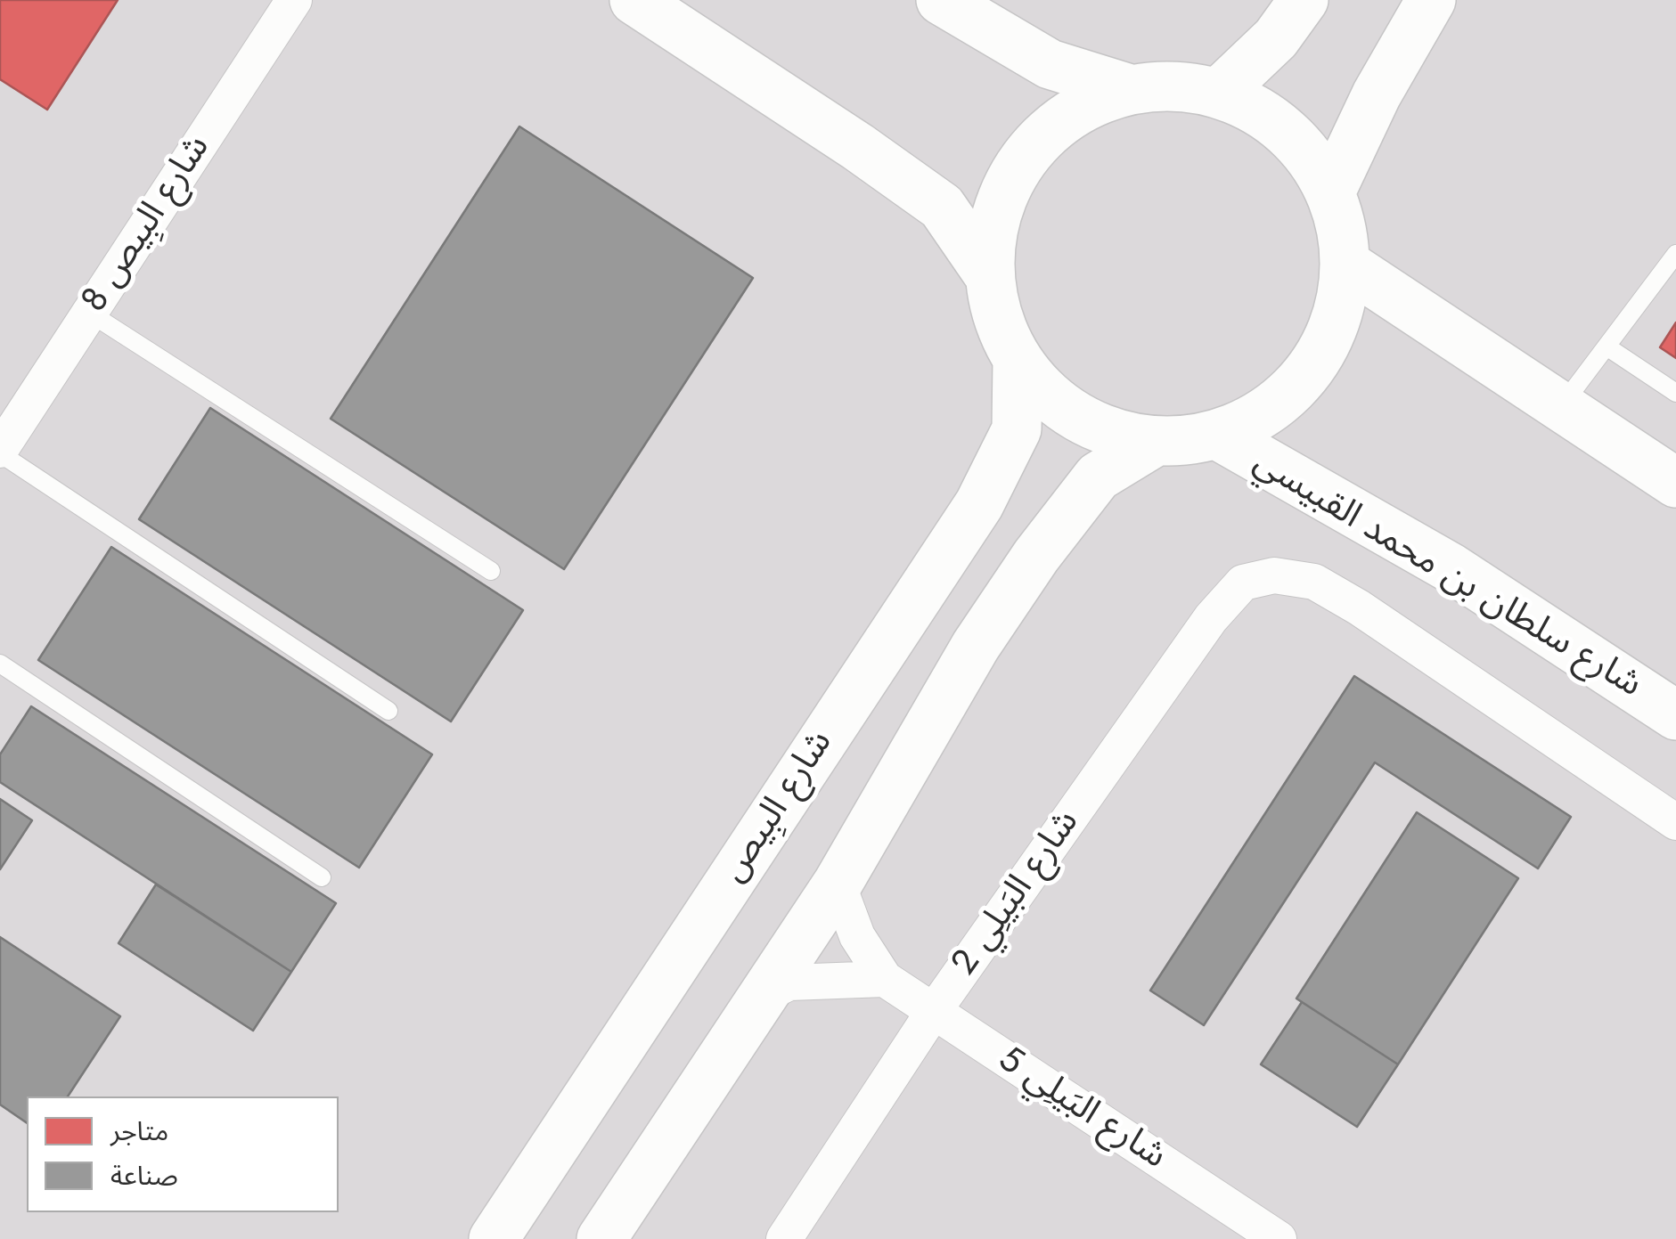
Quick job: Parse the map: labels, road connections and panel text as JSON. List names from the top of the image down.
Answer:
{
  "streets": {
    "main road": ["شارع سلطان بن محمد القبيسي", "شارع البِيص"],
    "street": ["شارع البِيص 8", "شارع البَيلِي 2", "شارع البَيلِي 5"]
  },
  "crossings": [
    ["شارع البَيلِي 2", "شارع البَيلِي 5"]
  ],
  "legend": ["متاجر", "صناعة"]
}
